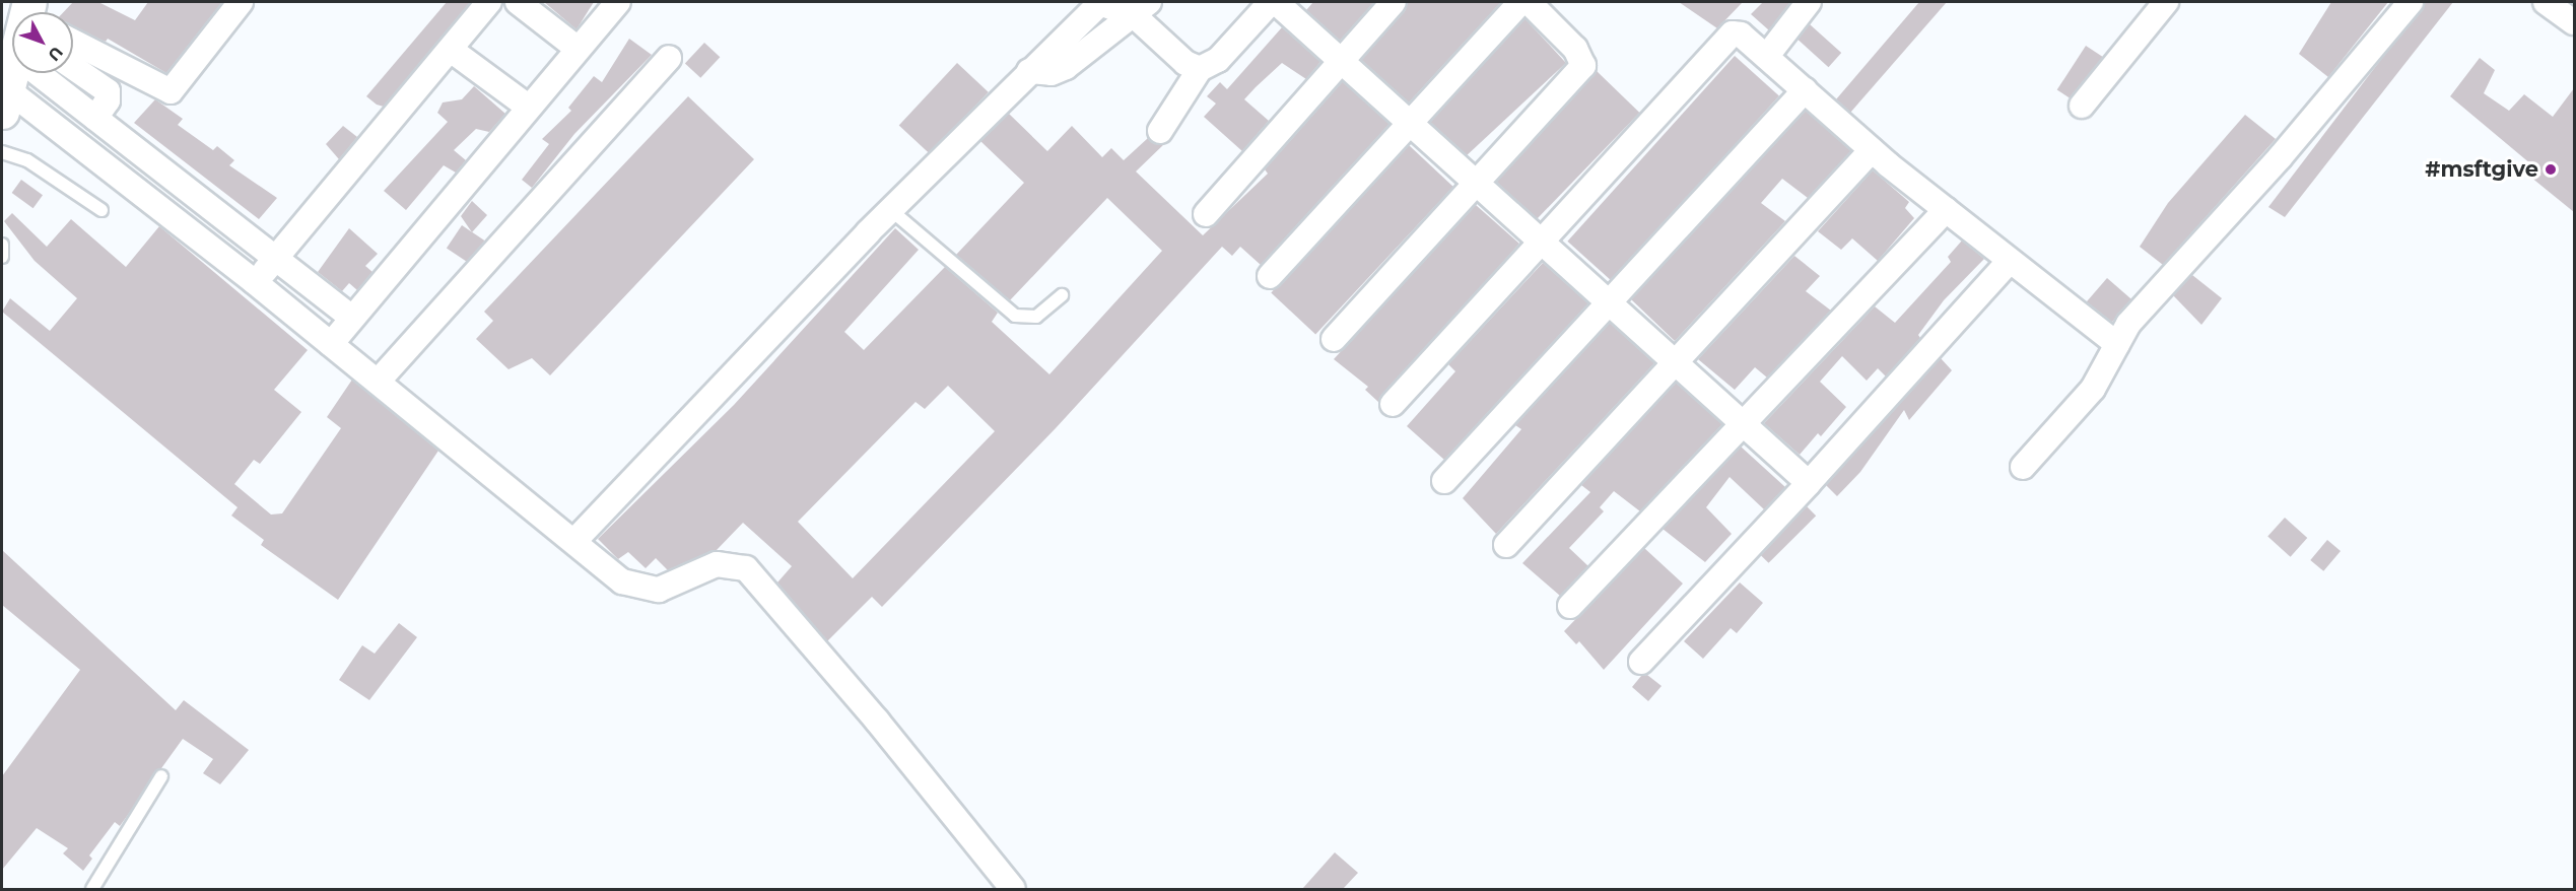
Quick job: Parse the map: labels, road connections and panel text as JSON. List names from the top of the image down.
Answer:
{
  "places": ["#msftgive"],
  "north": "bottom right"
}
